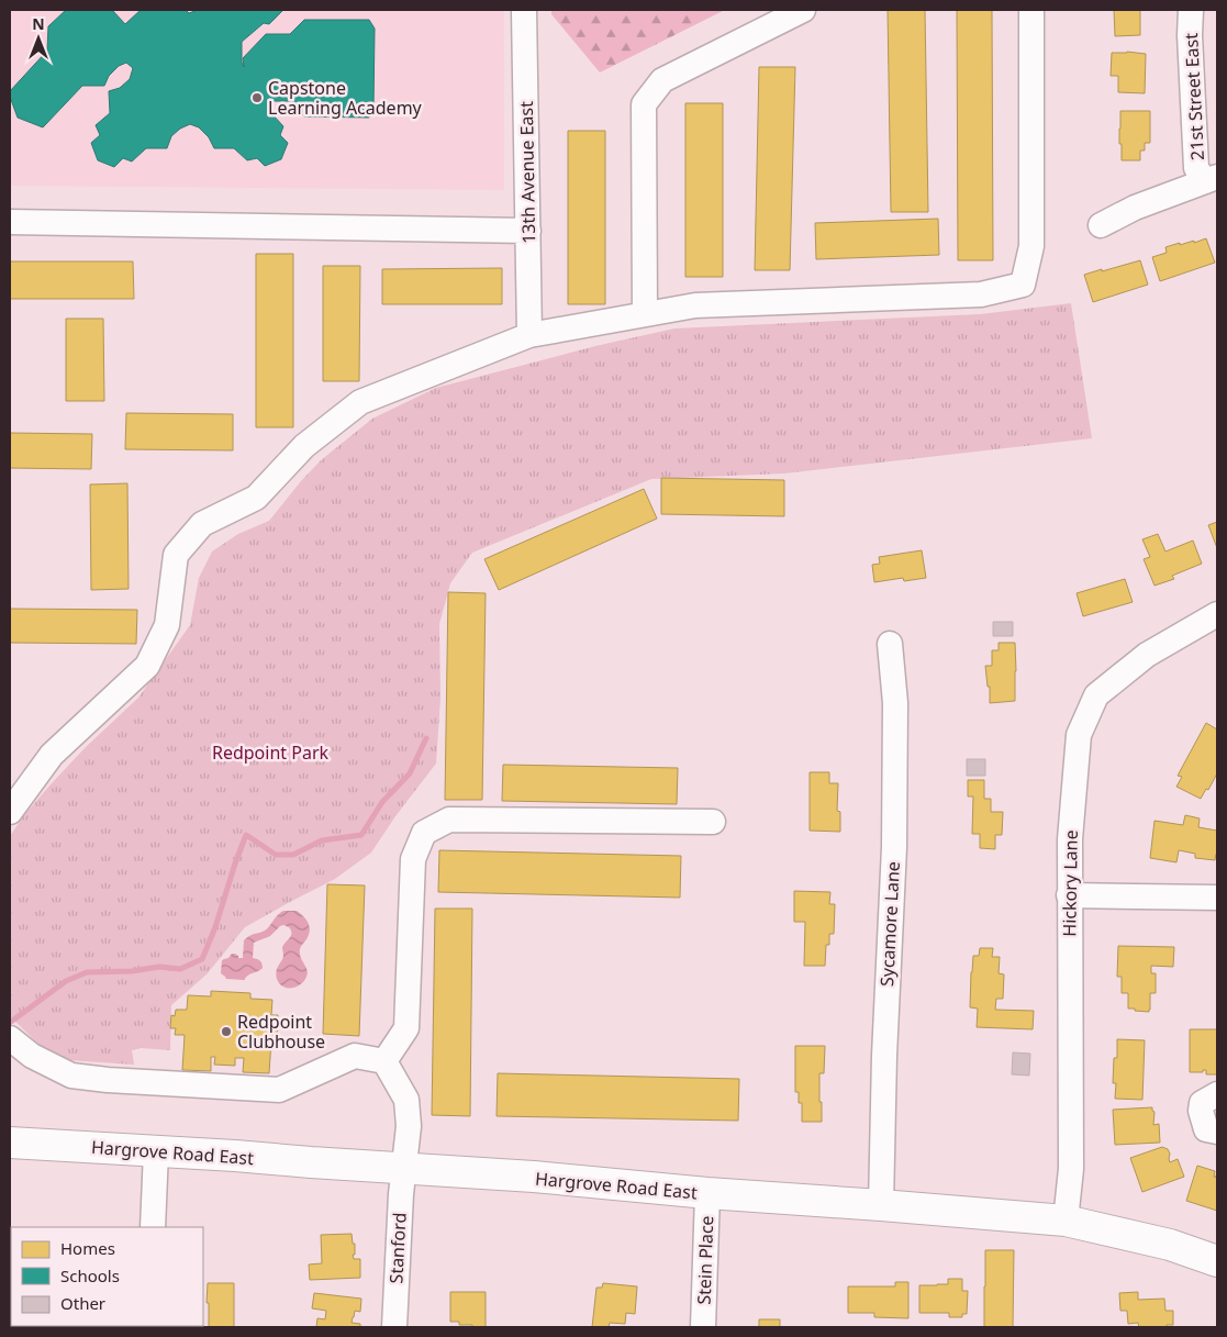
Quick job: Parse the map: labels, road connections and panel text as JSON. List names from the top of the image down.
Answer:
{
  "streets": {
    "main road": ["Hargrove Road East"],
    "street": [
      "21st Street East",
      "13th Avenue East",
      "Hickory Lane",
      "Sycamore Lane",
      "Stanford",
      "Stein Place"
    ]
  },
  "crossings": [
    ["Hickory Lane", "Hargrove Road East"],
    ["Sycamore Lane", "Hargrove Road East"],
    ["Hargrove Road East", "Stanford"],
    ["Hargrove Road East", "Stein Place"]
  ],
  "parks": ["Redpoint Park"],
  "places": ["Capstone Learning Academy", "Redpoint Clubhouse"],
  "legend": ["Homes", "Schools", "Other"],
  "north": "top"
}
